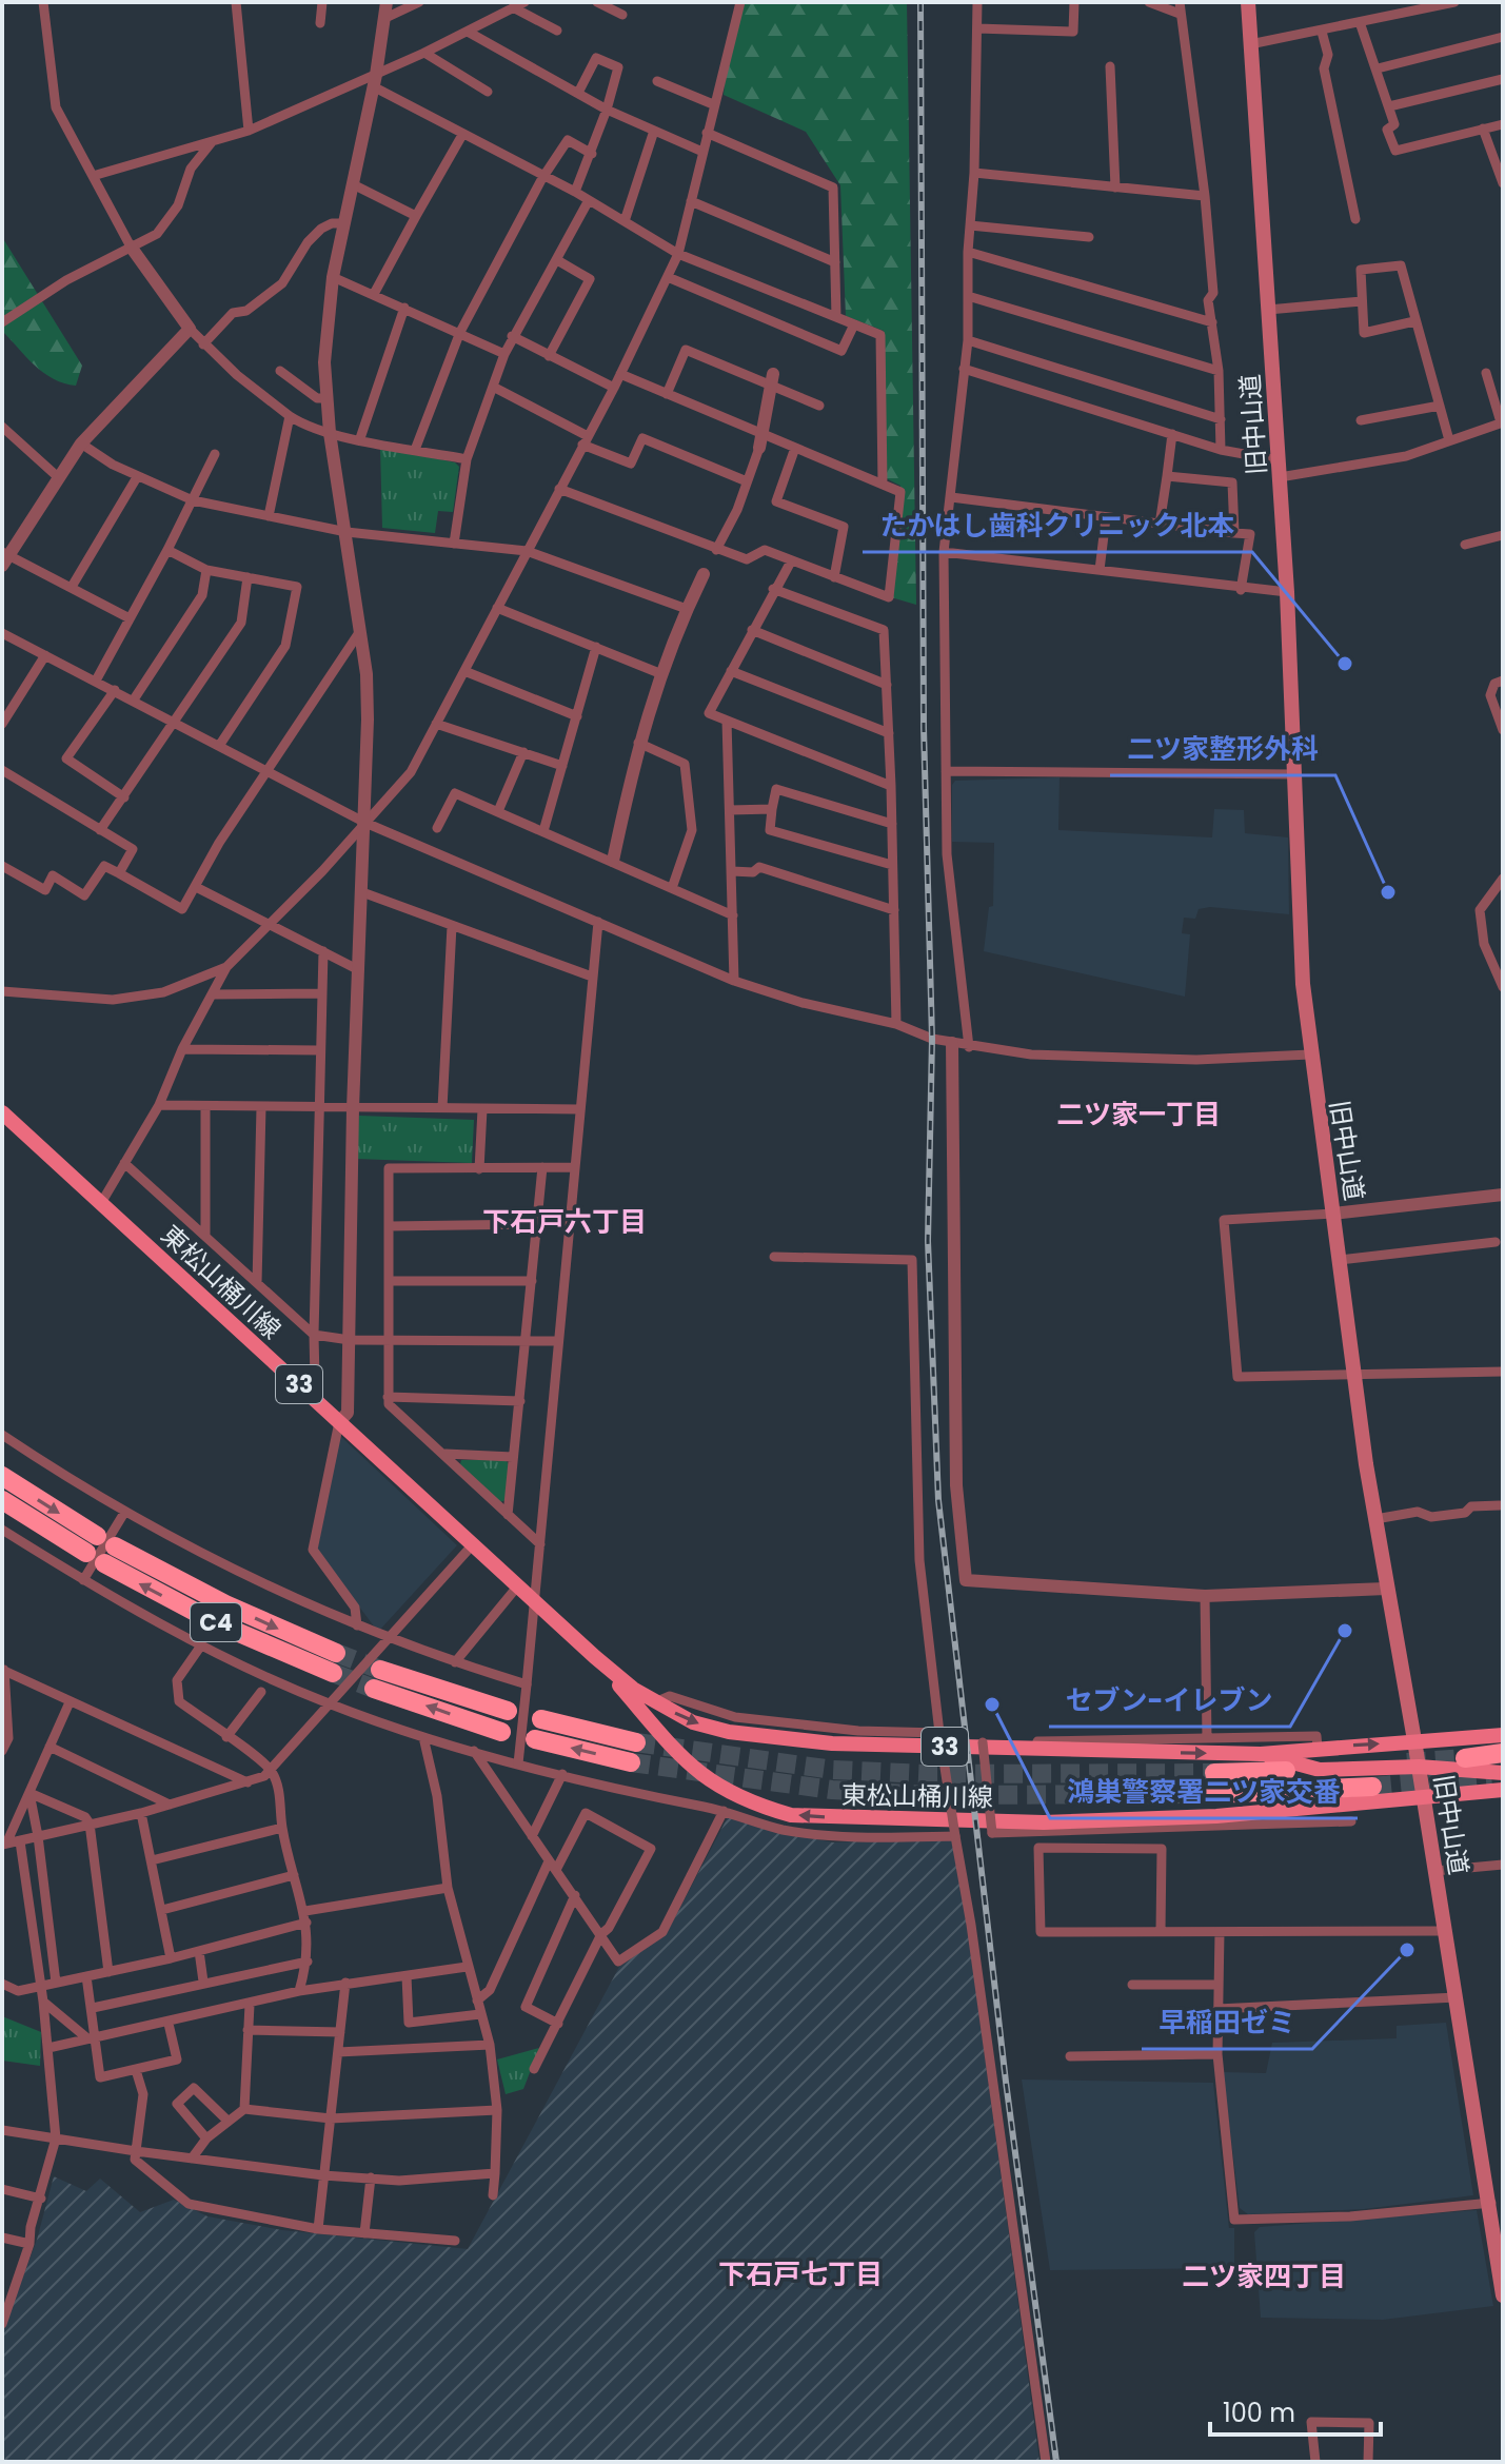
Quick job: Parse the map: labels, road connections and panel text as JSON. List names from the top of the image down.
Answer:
{
  "streets": {
    "highway": ["C4"],
    "main road": ["旧中山道", "東松山桶川線", "33"]
  },
  "crossings": [
    ["旧中山道", "東松山桶川線"],
    ["旧中山道", "33"],
    ["東松山桶川線", "33"]
  ],
  "districts": [
    "二ツ家一丁目",
    "下石戸六丁目",
    "下石戸七丁目",
    "二ツ家四丁目"
  ],
  "places": [
    "たかはし歯科クリニック北本",
    "二ツ家整形外科",
    "セブン-イレブン",
    "鴻巣警察署二ツ家交番",
    "早稲田ゼミ"
  ],
  "scale_bar": "100 m"
}
